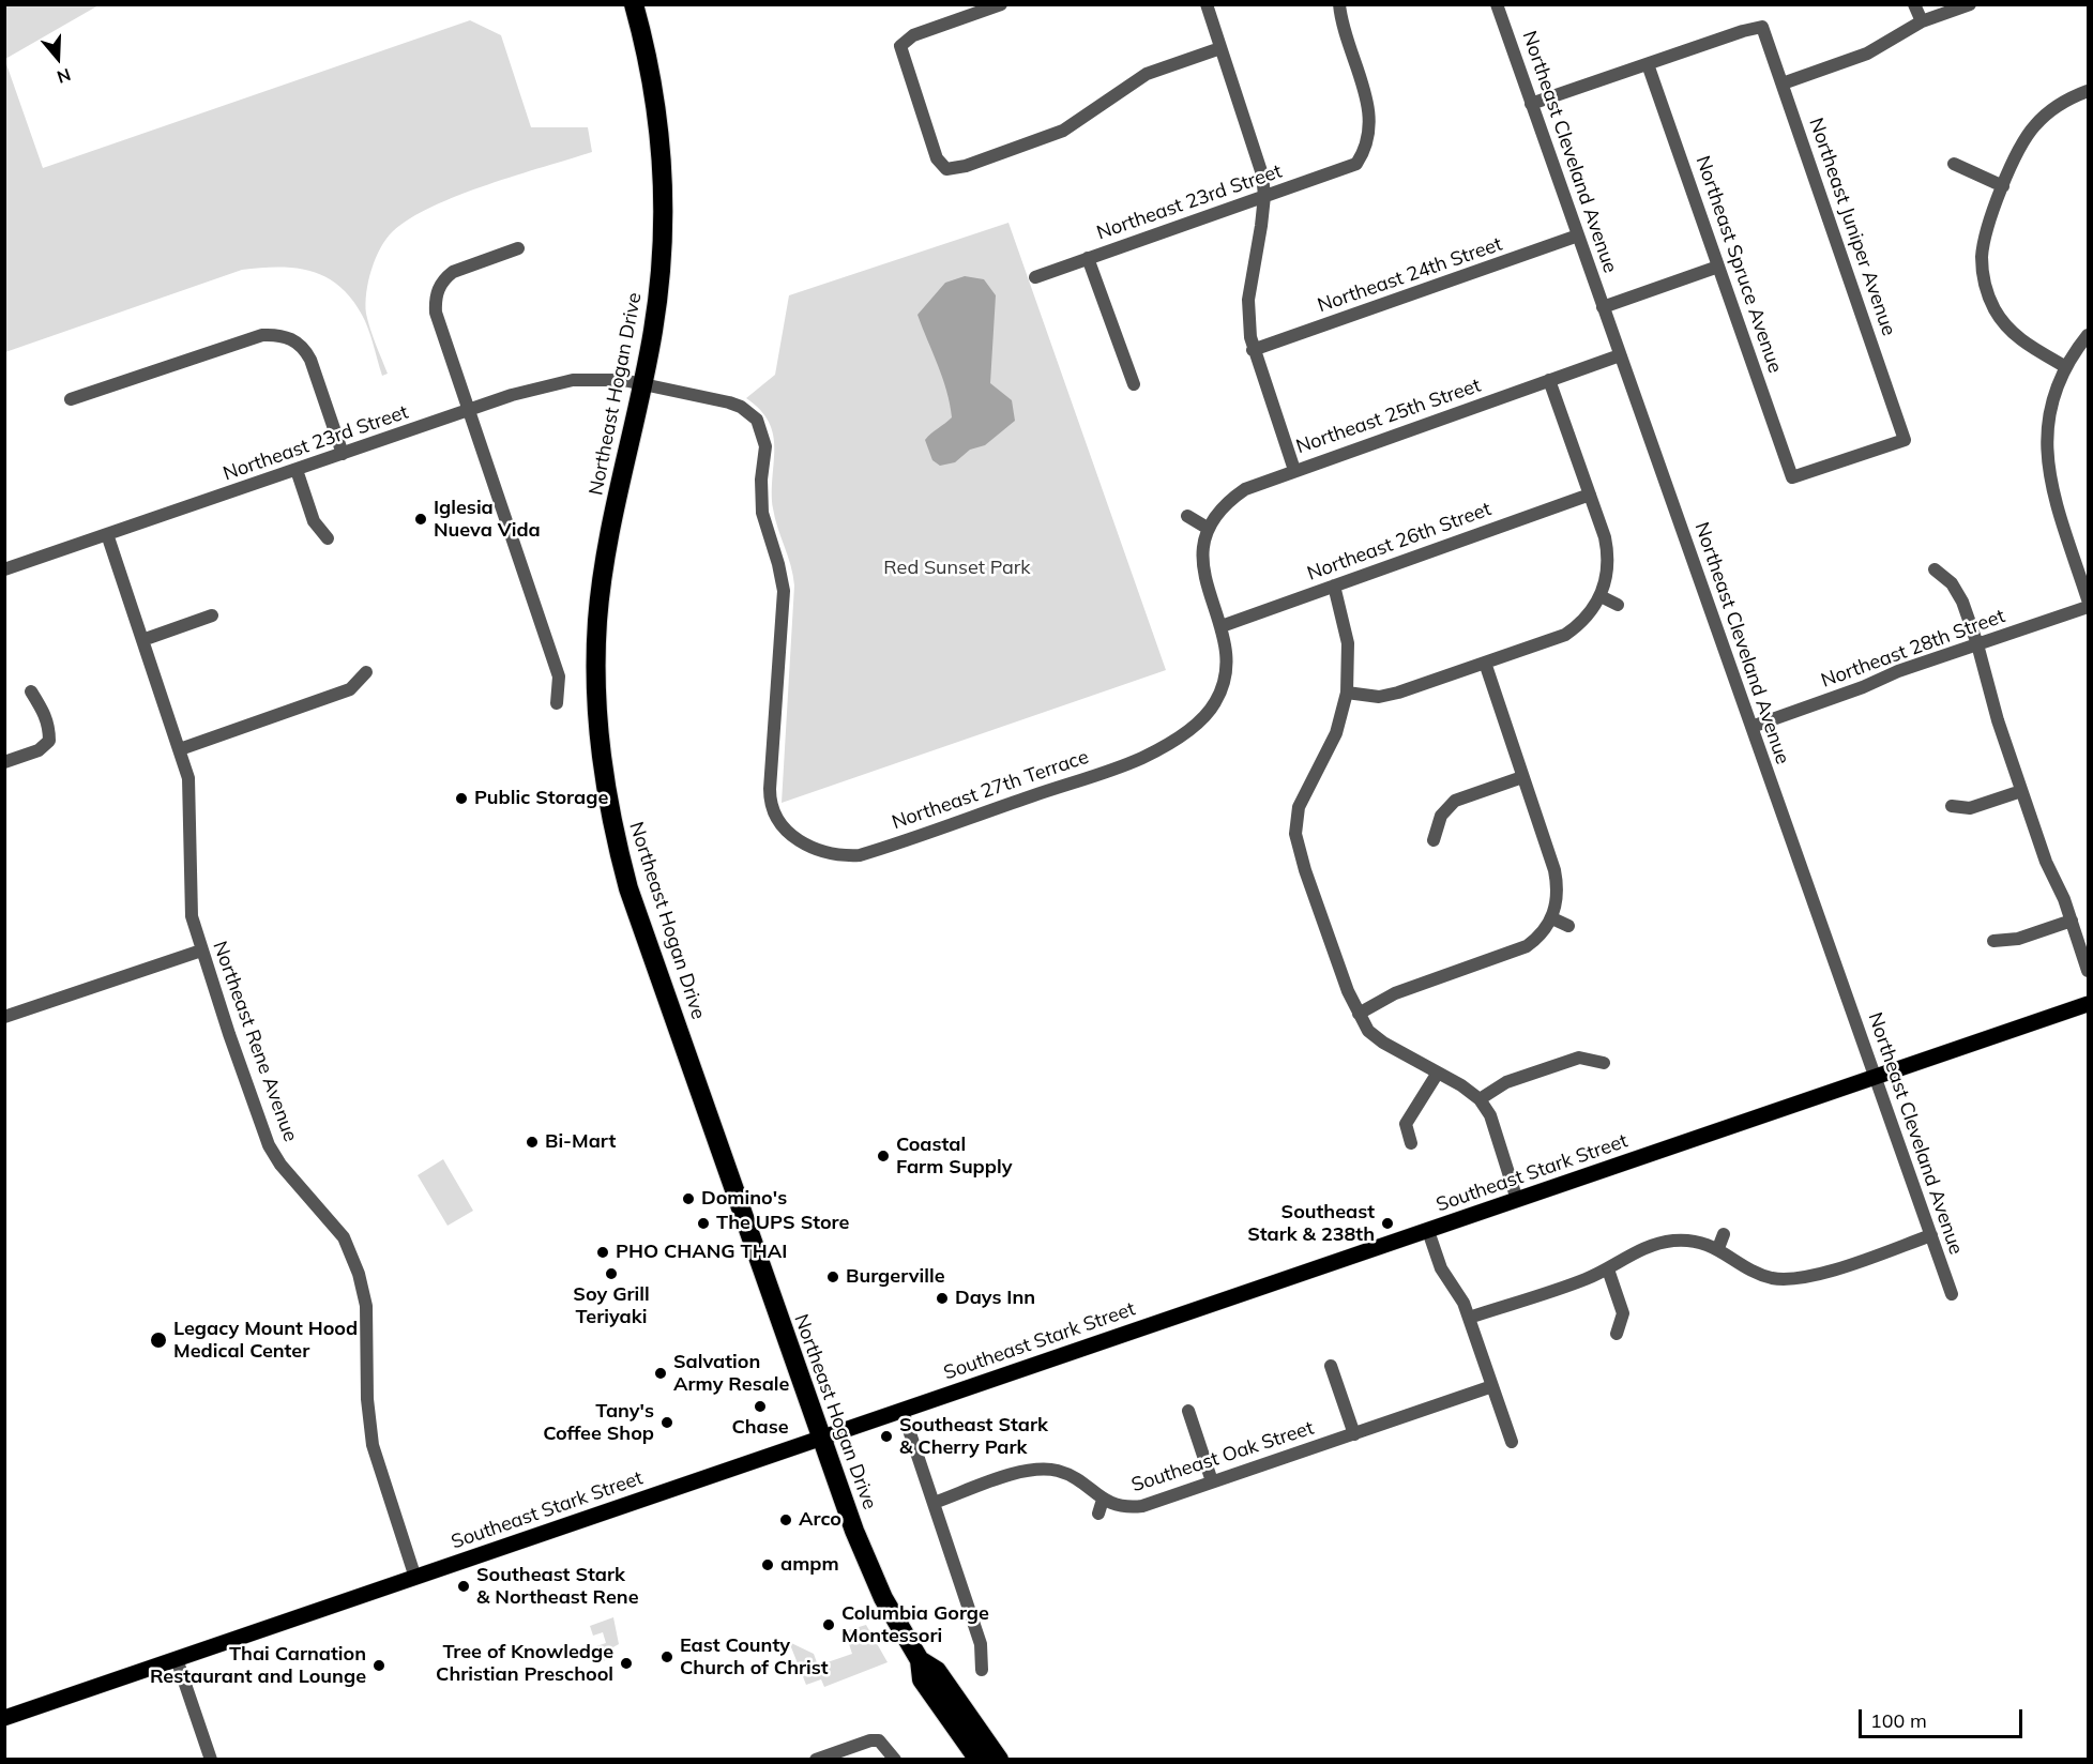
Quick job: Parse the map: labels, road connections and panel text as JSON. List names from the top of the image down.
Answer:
{
  "streets": {
    "highway": ["Northeast Hogan Drive"],
    "main road": ["Southeast Stark Street"],
    "street": [
      "Northeast Cleveland Avenue",
      "Northeast 23rd Street",
      "Northeast Juniper Avenue",
      "Northeast Spruce Avenue",
      "Northeast 24th Street",
      "Northeast 25th Street",
      "Northeast 26th Street",
      "Northeast 28th Street",
      "Northeast 27th Terrace",
      "Northeast Rene Avenue",
      "Southeast Oak Street"
    ]
  },
  "crossings": [
    ["Northeast Cleveland Avenue", "Northeast 24th Street"],
    ["Northeast Cleveland Avenue", "Northeast 25th Street"],
    ["Northeast Cleveland Avenue", "Northeast 28th Street"],
    ["Northeast Cleveland Avenue", "Southeast Stark Street"],
    ["Northeast 23rd Street", "Northeast Hogan Drive"],
    ["Northeast 23rd Street", "Northeast 27th Terrace"],
    ["Northeast 23rd Street", "Northeast Rene Avenue"],
    ["Northeast Juniper Avenue", "Northeast Spruce Avenue"],
    ["Northeast Hogan Drive", "Southeast Stark Street"],
    ["Northeast 25th Street", "Northeast 27th Terrace"],
    ["Northeast 26th Street", "Northeast 27th Terrace"],
    ["Northeast Rene Avenue", "Southeast Stark Street"]
  ],
  "parks": ["Red Sunset Park"],
  "places": [
    "Iglesia Nueva Vida",
    "Public Storage",
    "Bi-Mart",
    "Coastal Farm Supply",
    "Domino's",
    "The UPS Store",
    "Southeast Stark & 238th",
    "PHO CHANG THAI",
    "Soy Grill Teriyaki",
    "Burgerville",
    "Days Inn",
    "Legacy Mount Hood Medical Center",
    "Salvation Army Resale",
    "Chase",
    "Tany's Coffee Shop",
    "Southeast Stark & Cherry Park",
    "Arco",
    "ampm",
    "Southeast Stark & Northeast Rene",
    "Columbia Gorge Montessori",
    "East County Church of Christ",
    "Tree of Knowledge Christian Preschool",
    "Thai Carnation Restaurant and Lounge"
  ],
  "scale_bar": "100 m",
  "north": "bottom"
}
